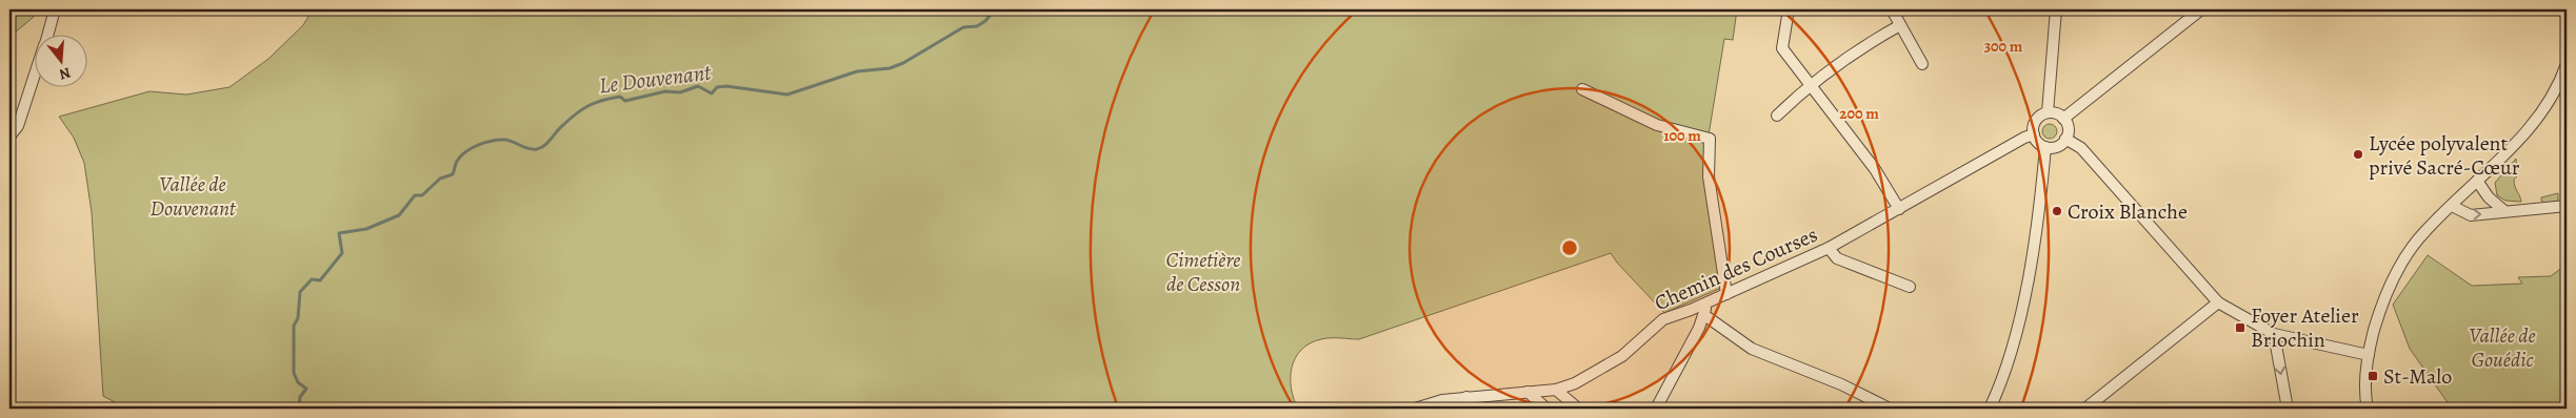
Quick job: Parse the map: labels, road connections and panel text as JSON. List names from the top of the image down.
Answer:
{
  "streets": {
    "street": ["Chemin des Courses"]
  },
  "water": ["Le Douvenant"],
  "parks": ["Vallée de Douvenant", "Cimetière de Cesson", "Vallée de Gouédic"],
  "places": {
    "other": ["Lycée polyvalent privé Sacré-Cœur", "Croix Blanche"],
    "transit": ["Foyer Atelier Briochin", "St-Malo"]
  },
  "north": "bottom",
  "rings": ["300 m", "200 m", "100 m"]
}
